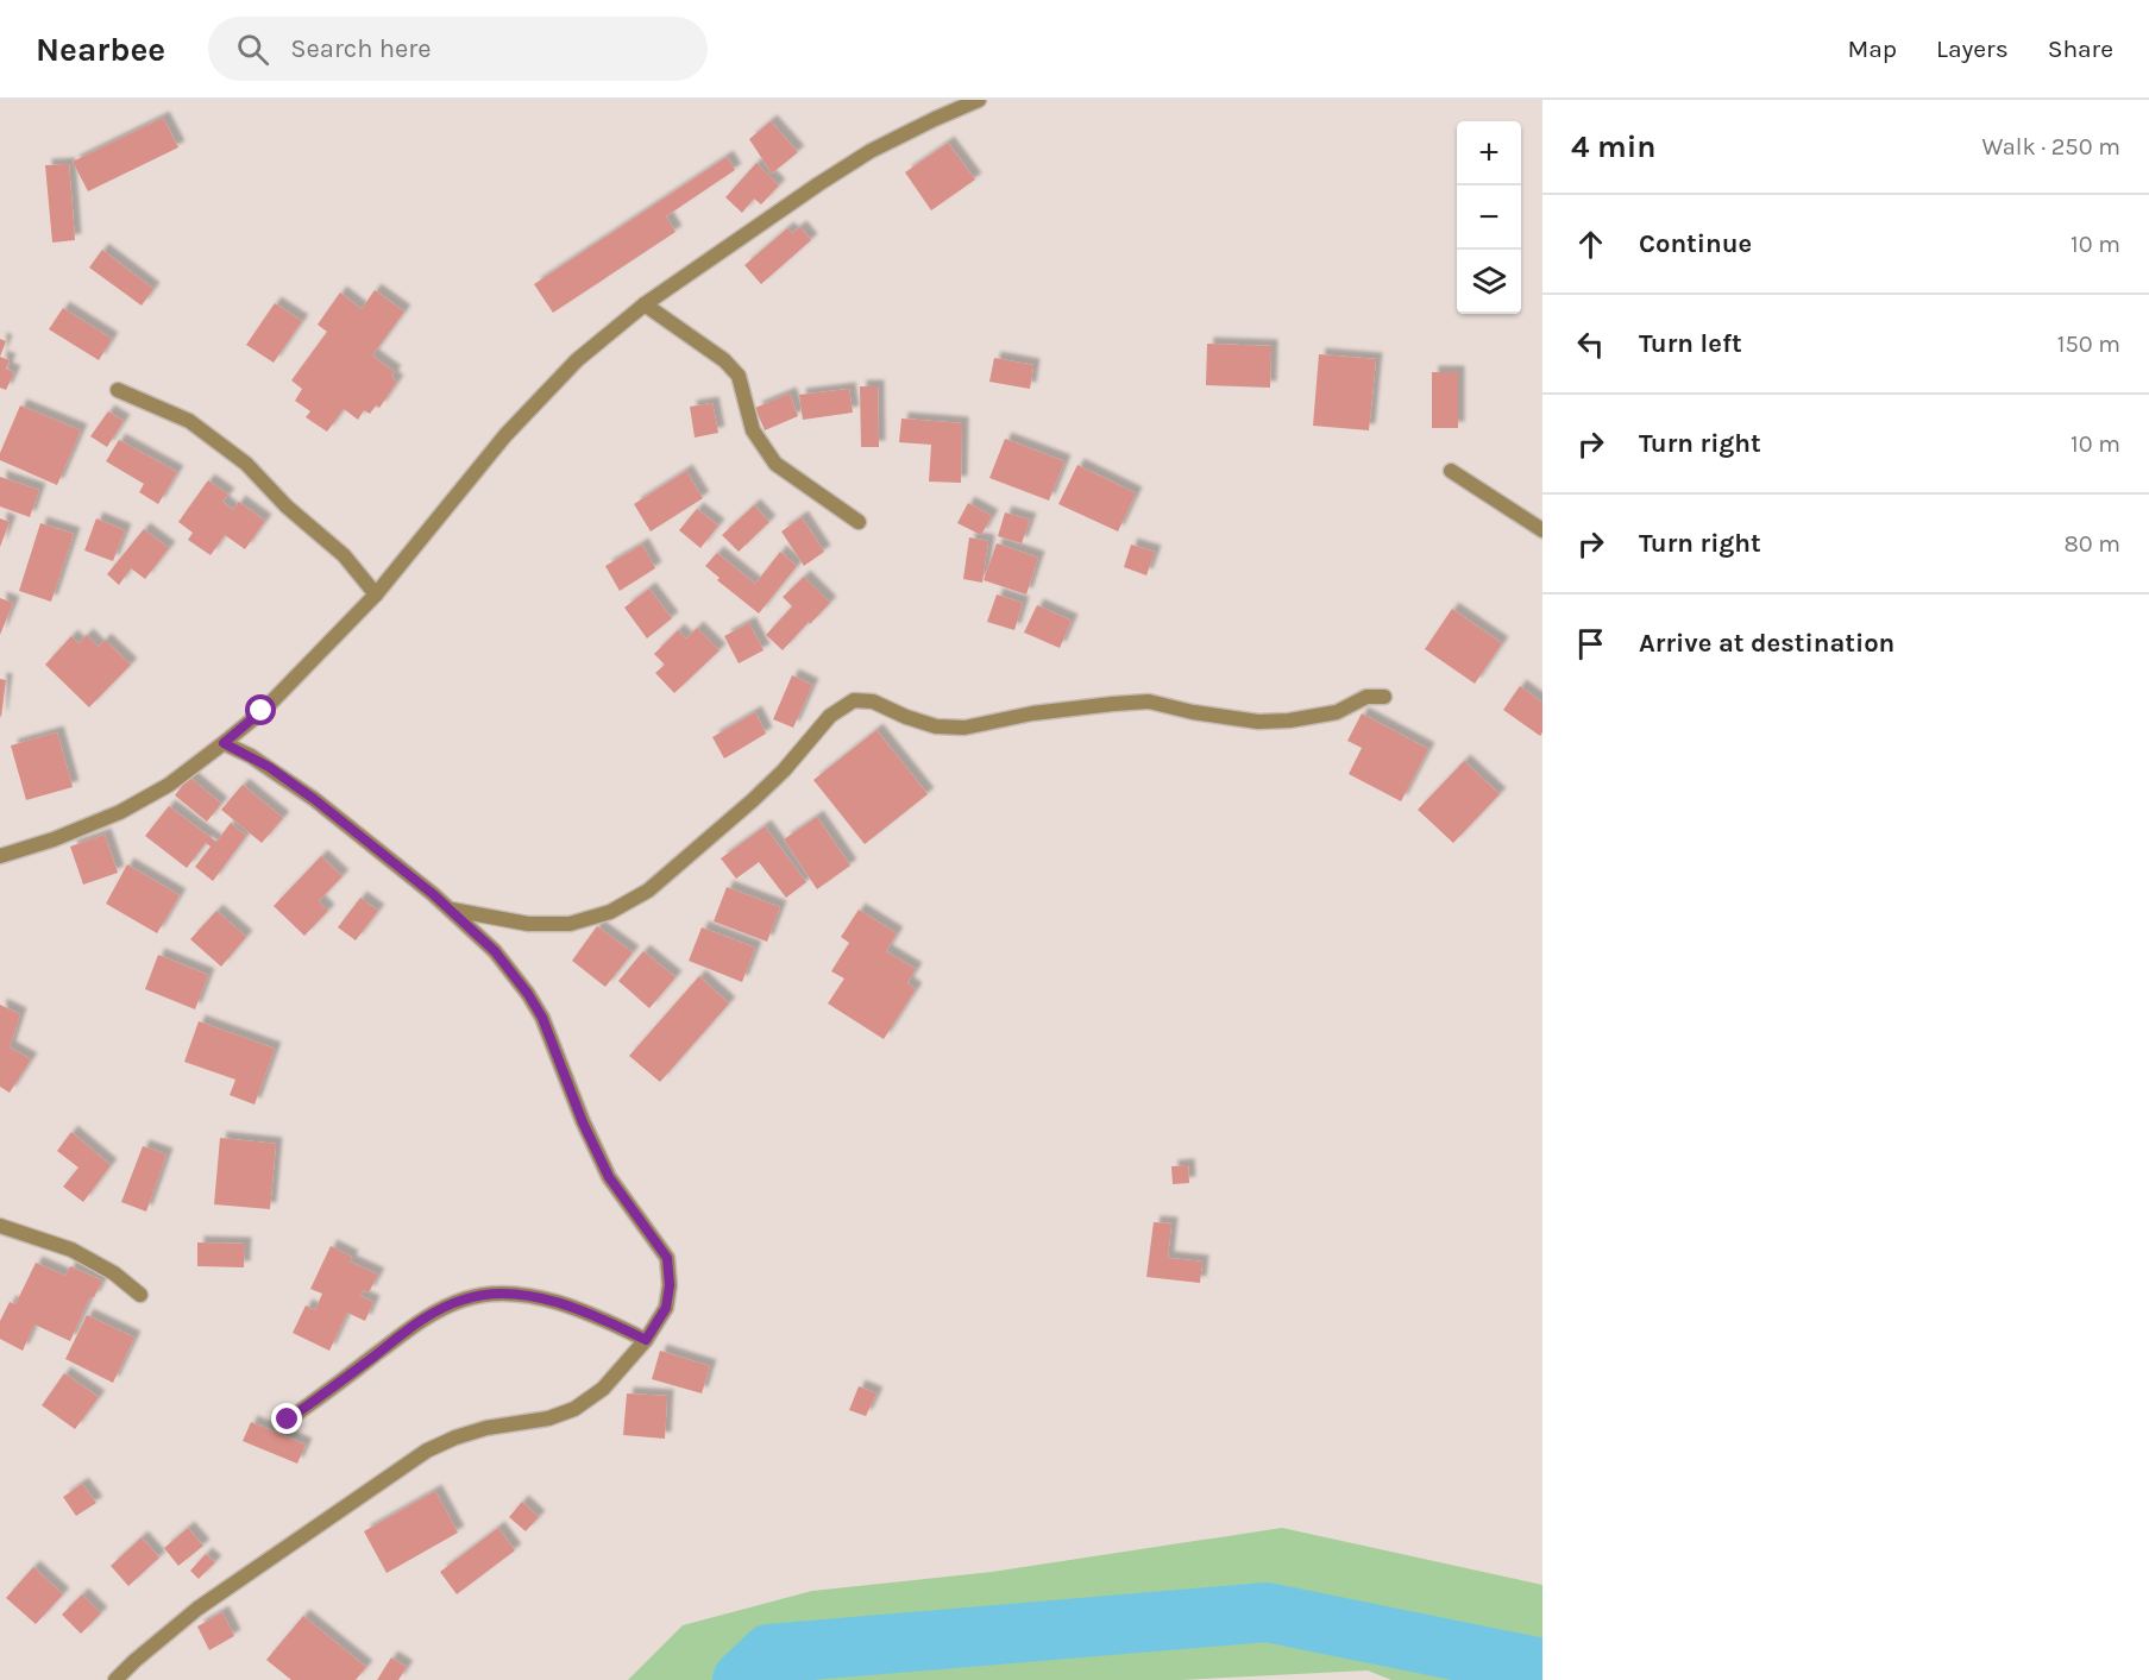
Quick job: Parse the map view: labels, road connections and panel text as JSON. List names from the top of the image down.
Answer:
{
  "page": {
    "header": "Nearbee",
    "search": "Search here",
    "nav": ["Map", "Layers", "Share"],
    "heading": ["4 min", "Walk · 250 m"],
    "map_buttons": ["+", "−"],
    "list": [
      ["Continue", "10 m"],
      ["Turn left", "150 m"],
      ["Turn right", "10 m"],
      ["Turn right", "80 m"],
      "Arrive at destination"
    ]
  }
}
